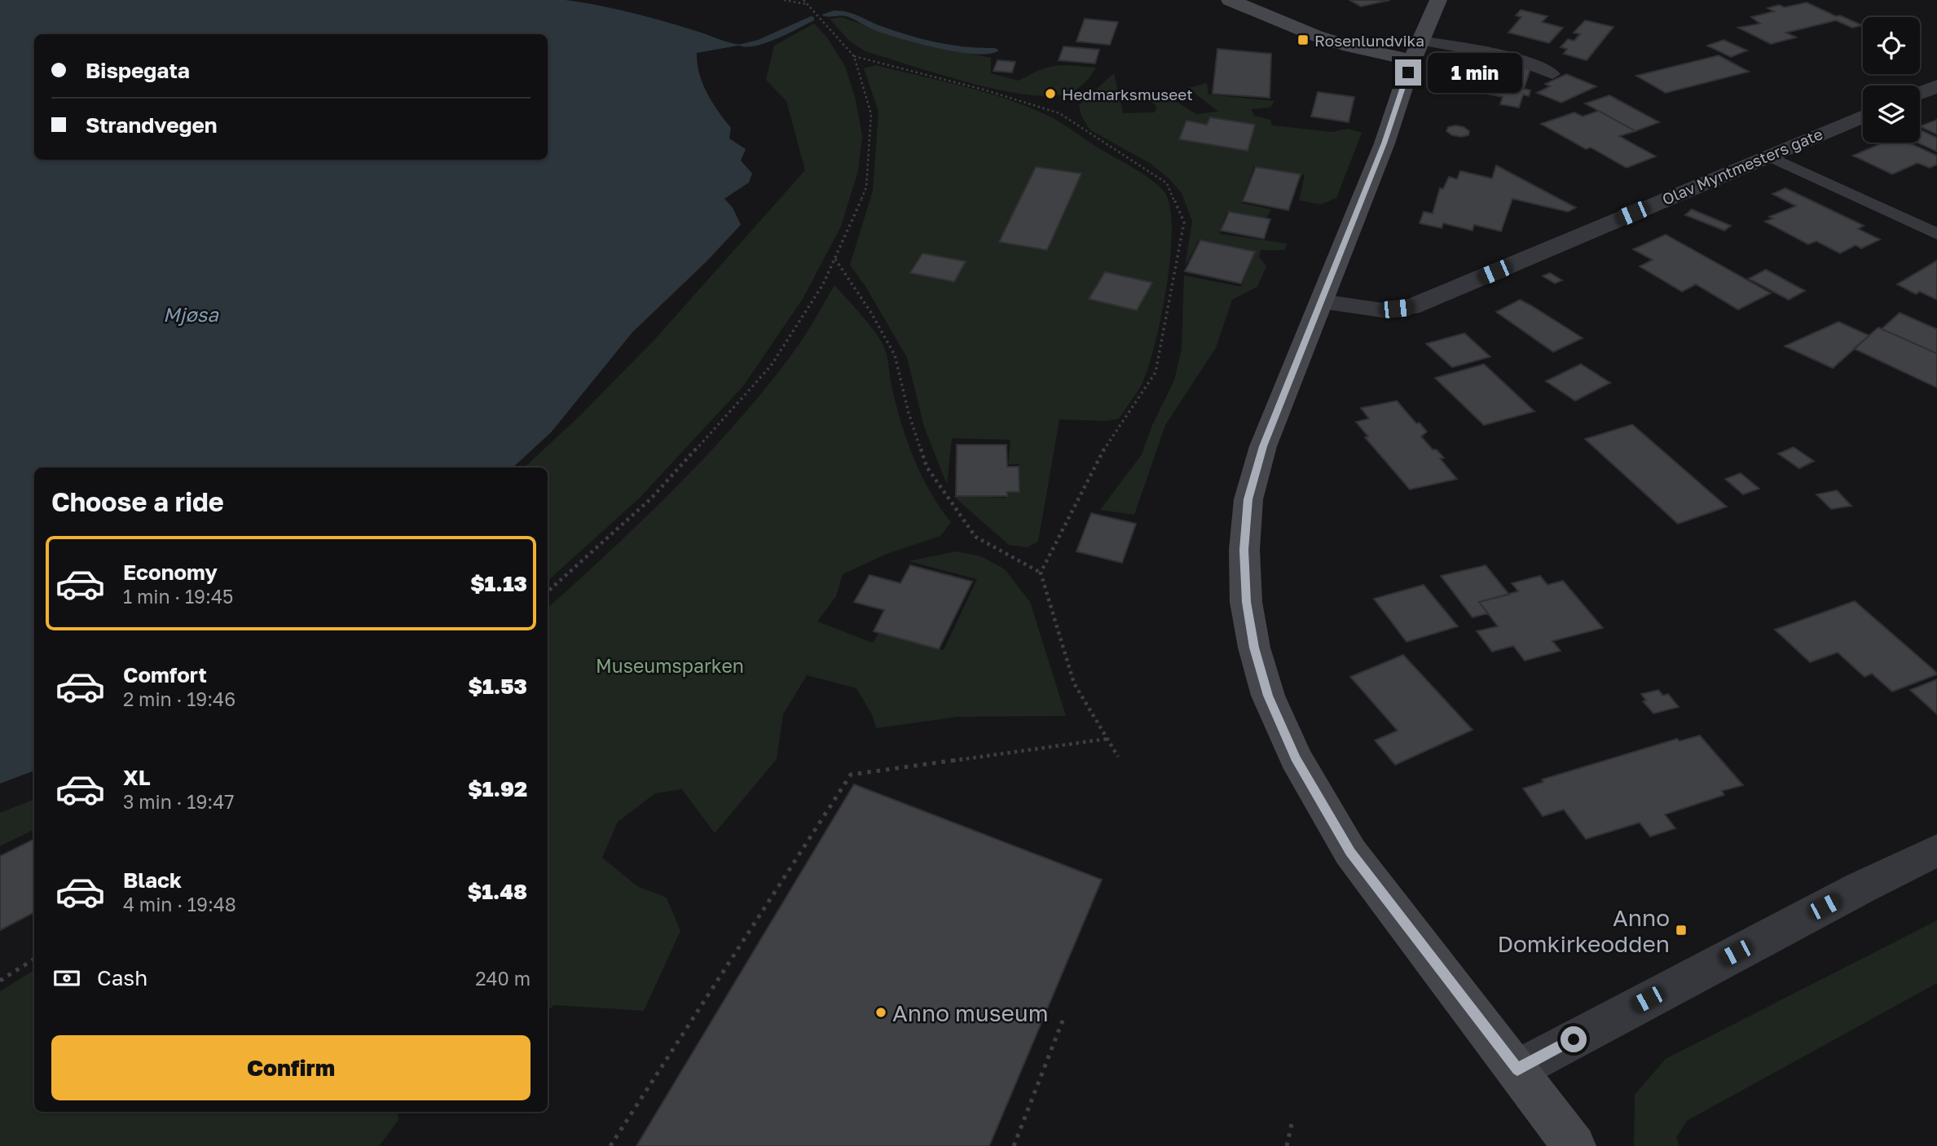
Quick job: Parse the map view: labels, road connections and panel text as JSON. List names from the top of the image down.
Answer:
{
  "streets": {
    "street": ["Olav Myntmesters gate"]
  },
  "water": ["Mjøsa"],
  "parks": ["Museumsparken"],
  "places": {
    "transit": ["Rosenlundvika", "Anno Domkirkeodden"],
    "other": ["Hedmarksmuseet", "Anno museum"]
  },
  "page": {
    "banner": ["Bispegata", "Strandvegen"],
    "bubble": "1 min",
    "heading": "Choose a ride",
    "list": [
      {
        "name": "Economy",
        "note": "1 min · 19:45",
        "value": "$1.13"
      },
      {
        "name": "Comfort",
        "note": "2 min · 19:46",
        "value": "$1.53"
      },
      {
        "name": "XL",
        "note": "3 min · 19:47",
        "value": "$1.92"
      },
      {
        "name": "Black",
        "note": "4 min · 19:48",
        "value": "$1.48"
      }
    ],
    "pay": ["Cash", "240 m"],
    "buttons": "Confirm"
  }
}
